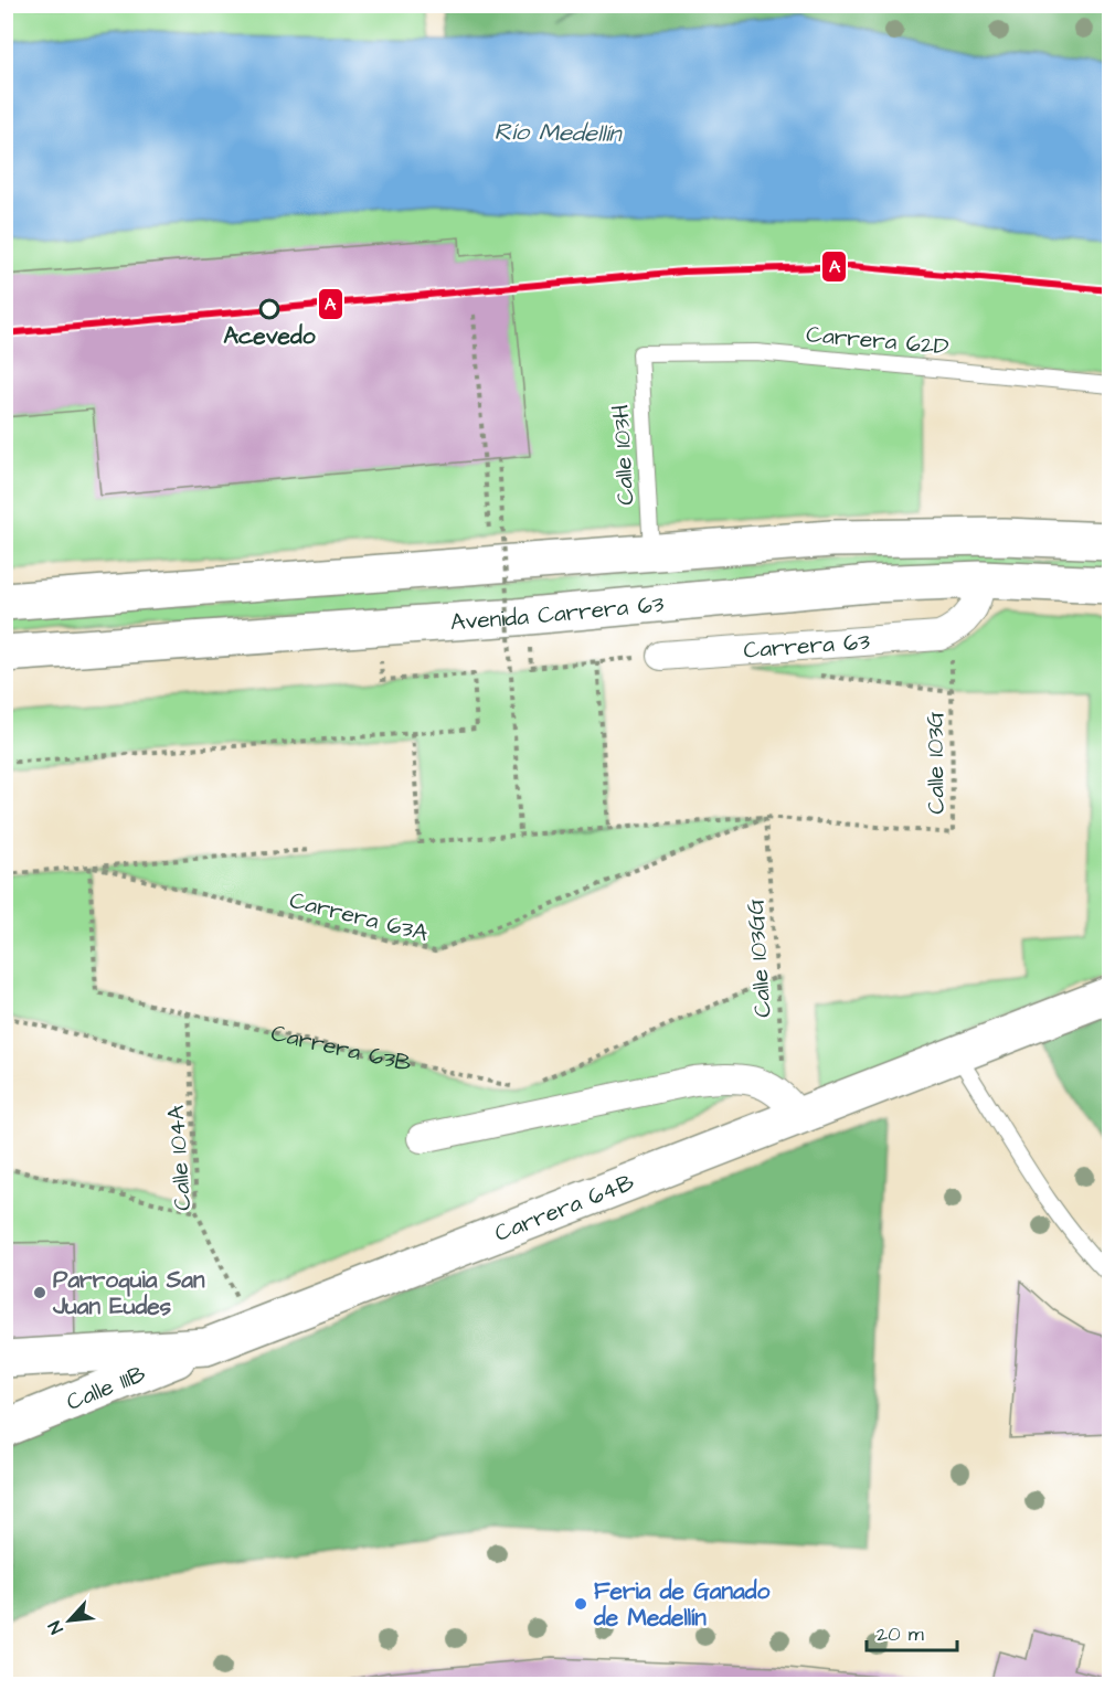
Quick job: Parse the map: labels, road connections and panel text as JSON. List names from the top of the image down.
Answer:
{
  "streets": {
    "main road": ["Avenida Carrera 63", "Carrera 64B", "Calle 111B"],
    "street": ["Carrera 63"],
    "lane": ["Carrera 62D", "Calle 103H"],
    "path": [
      "Calle 103G",
      "Carrera 63A",
      "Calle 103GG",
      "Carrera 63B",
      "Calle 104A"
    ]
  },
  "crossings": [
    ["Carrera 62D", "Calle 103H"],
    ["Avenida Carrera 63", "Carrera 63"],
    ["Calle 103G", "Carrera 63A"],
    ["Carrera 63A", "Calle 103GG"],
    ["Carrera 63A", "Carrera 63B"],
    ["Calle 103GG", "Carrera 64B"],
    ["Carrera 63B", "Calle 104A"],
    ["Calle 104A", "Carrera 64B"],
    ["Carrera 64B", "Calle 111B"]
  ],
  "water": ["Río Medellín"],
  "places": ["Acevedo", "Parroquia San Juan Eudes", "Feria de Ganado de Medellín"],
  "lines": ["transit line A"],
  "scale_bar": "20 m",
  "north": "bottom left"
}
